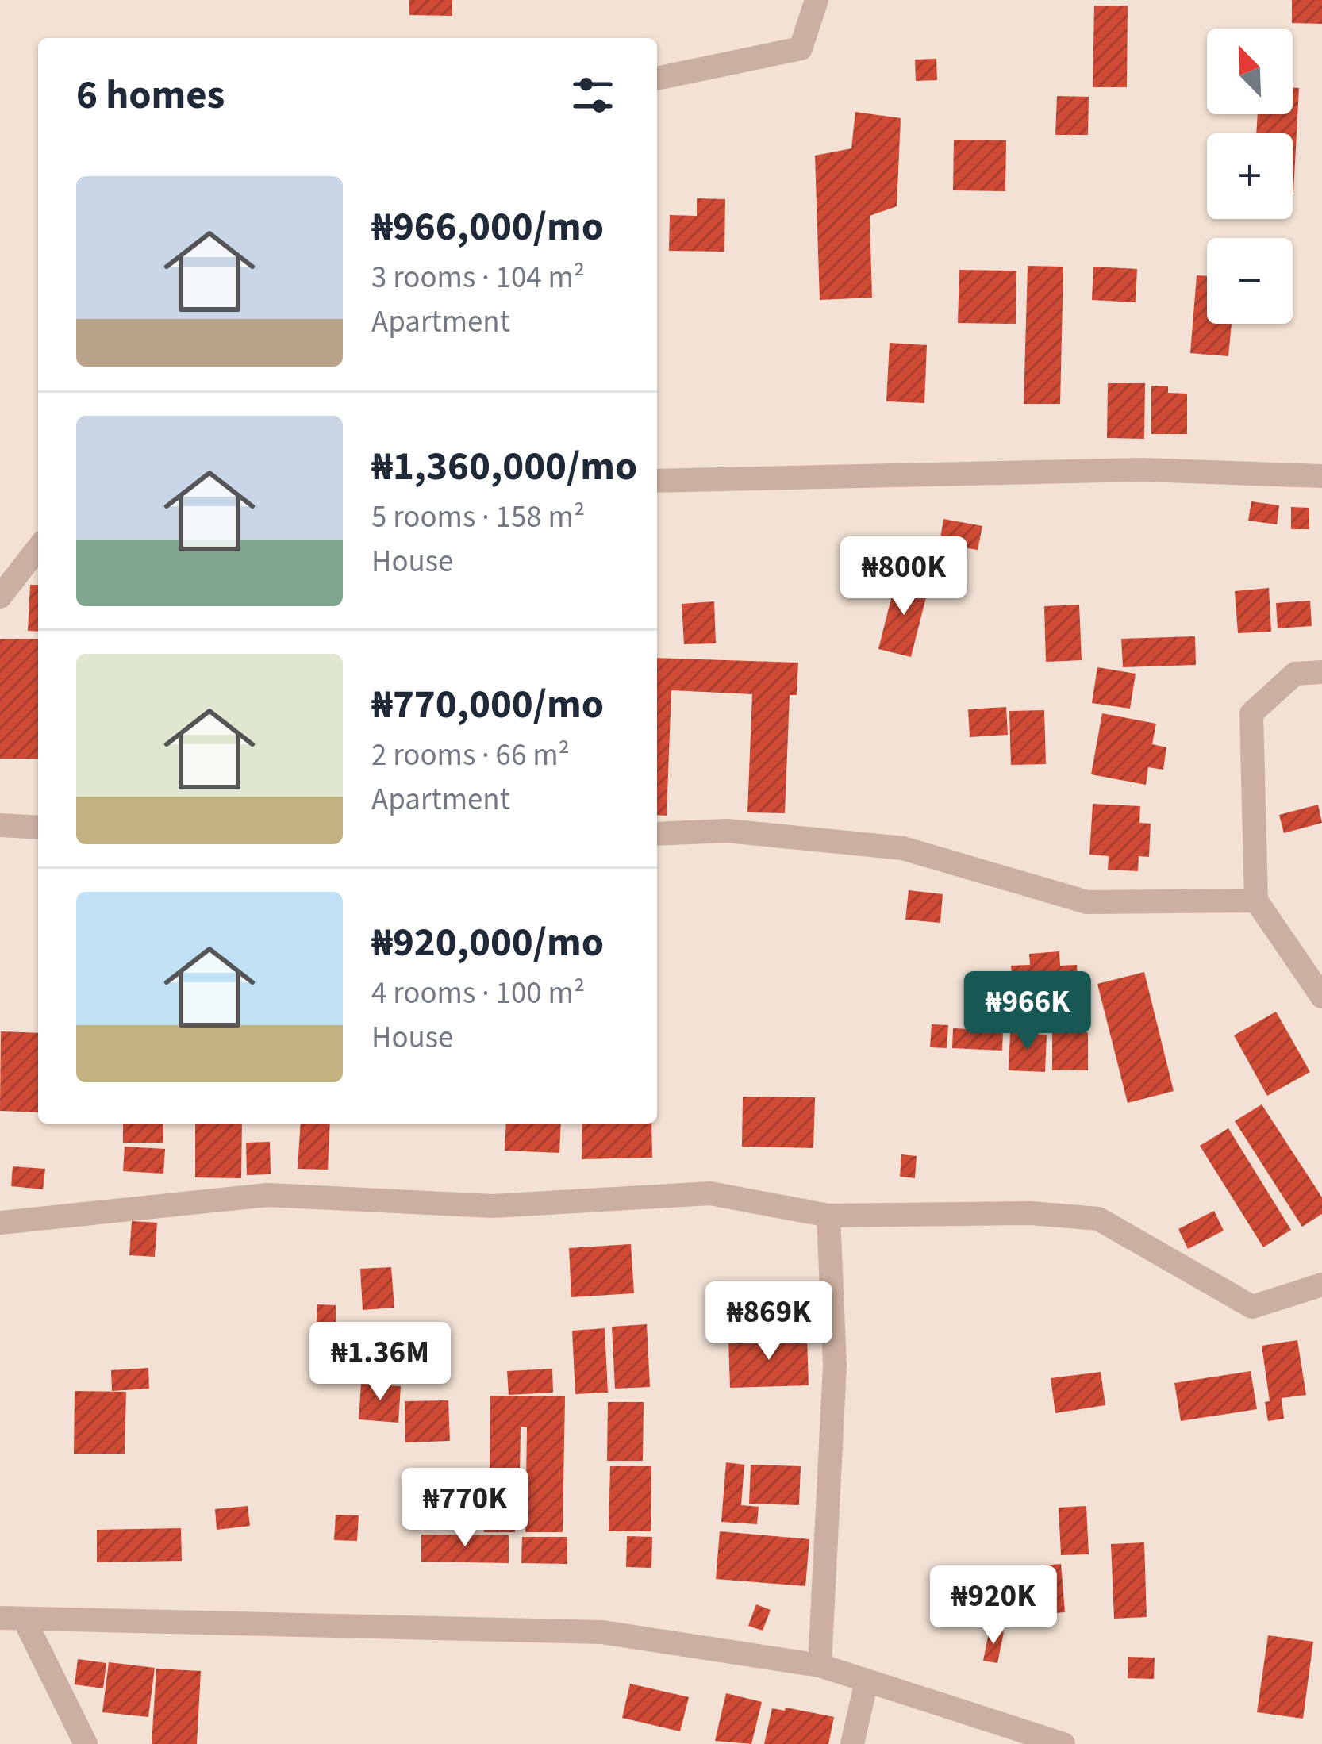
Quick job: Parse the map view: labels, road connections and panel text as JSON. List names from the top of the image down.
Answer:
{
  "north": "top left",
  "page": {
    "map_buttons": ["+", "−"],
    "heading": "6 homes",
    "list": [
      {
        "name": "₦966,000/mo",
        "note": "3 rooms · 104 m² · Apartment"
      },
      {
        "name": "₦1,360,000/mo",
        "note": "5 rooms · 158 m² · House"
      },
      {
        "name": "₦770,000/mo",
        "note": "2 rooms · 66 m² · Apartment"
      },
      {
        "name": "₦920,000/mo",
        "note": "4 rooms · 100 m² · House"
      }
    ],
    "price": [
      "₦800K",
      "₦966K",
      "₦869K",
      "₦1.36M",
      "₦770K",
      "₦920K"
    ]
  }
}
